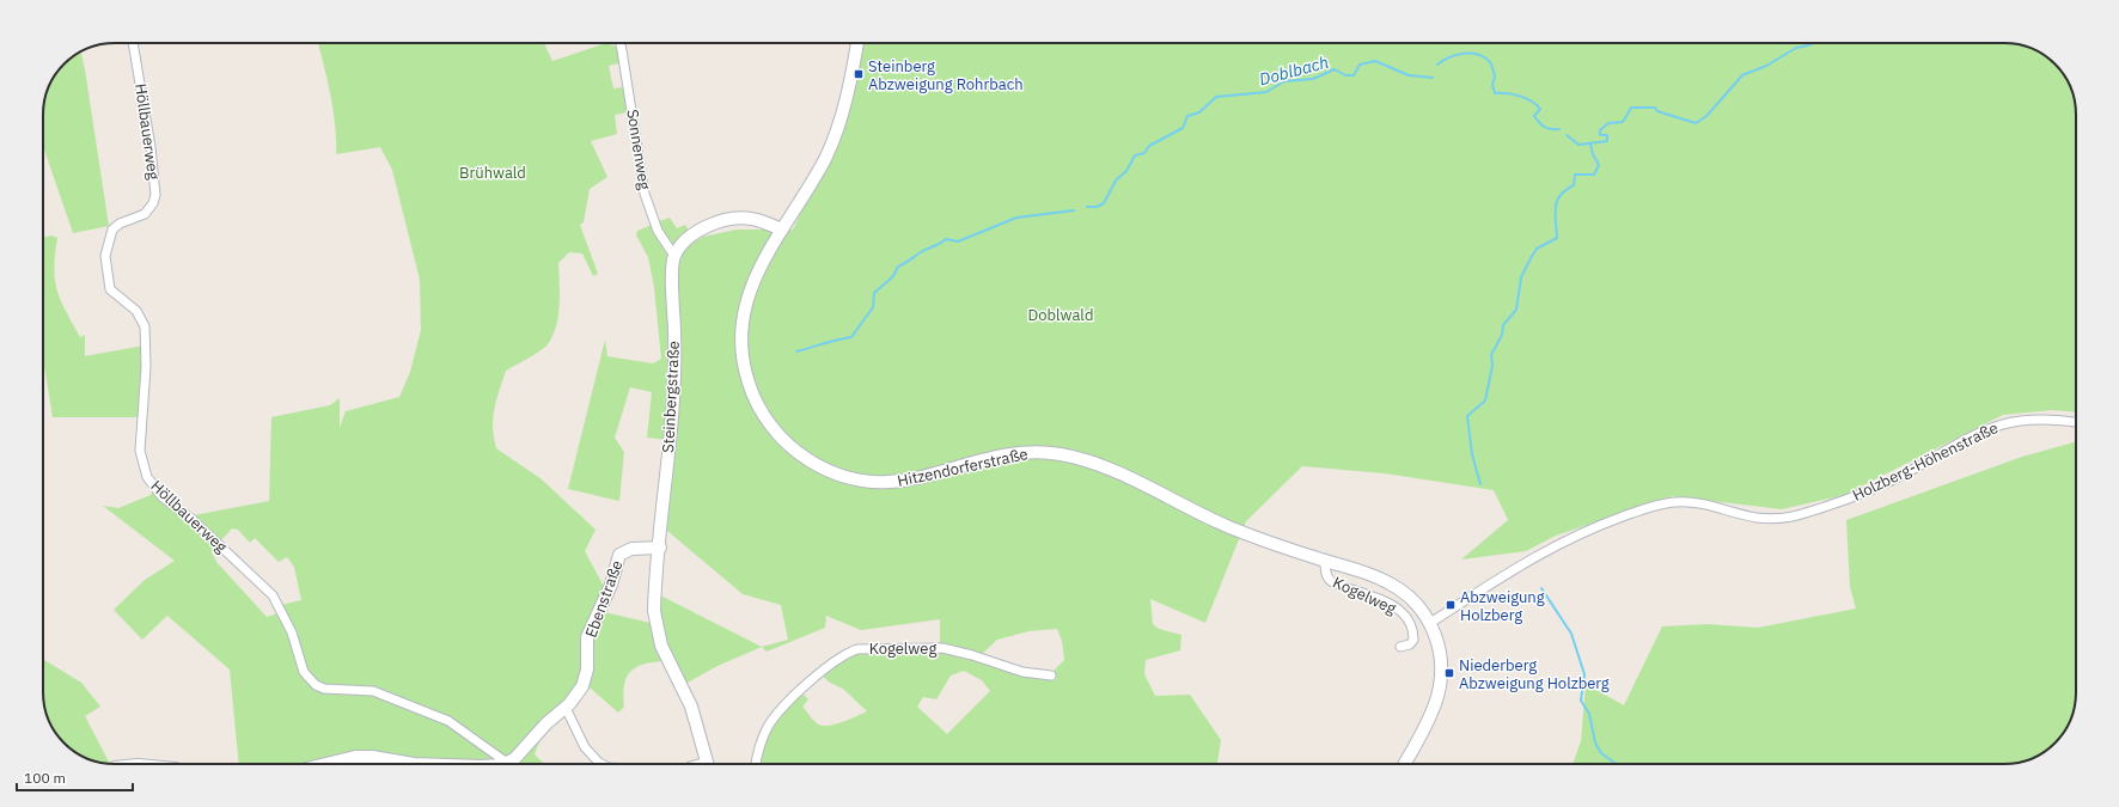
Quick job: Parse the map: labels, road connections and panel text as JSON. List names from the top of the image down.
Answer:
{
  "streets": {
    "main road": ["Steinbergstraße", "Hitzendorferstraße", "Ebenstraße"],
    "street": [
      "Höllbauerweg",
      "Sonnenweg",
      "Holzberg-Höhenstraße",
      "Kogelweg"
    ]
  },
  "crossings": [
    ["Höllbauerweg", "Ebenstraße"],
    ["Sonnenweg", "Steinbergstraße"],
    ["Steinbergstraße", "Ebenstraße"],
    ["Holzberg-Höhenstraße", "Hitzendorferstraße"],
    ["Hitzendorferstraße", "Kogelweg"]
  ],
  "water": ["Doblbach"],
  "parks": ["Brühwald", "Doblwald"],
  "places": {
    "transit": ["Steinberg Abzweigung Rohrbach", "Abzweigung Holzberg", "Niederberg Abzweigung Holzberg"]
  },
  "scale_bar": "100 m"
}
